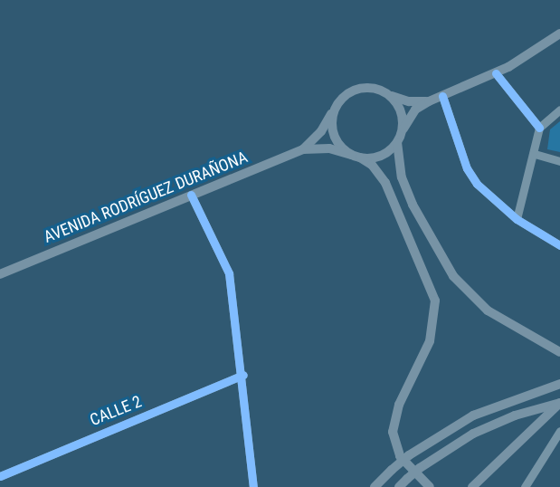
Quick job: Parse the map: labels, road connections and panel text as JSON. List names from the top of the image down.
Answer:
{
  "streets": {
    "main road": ["AVENIDA RODRÍGUEZ DURAÑONA"],
    "street": ["CALLE 2"]
  }
}
